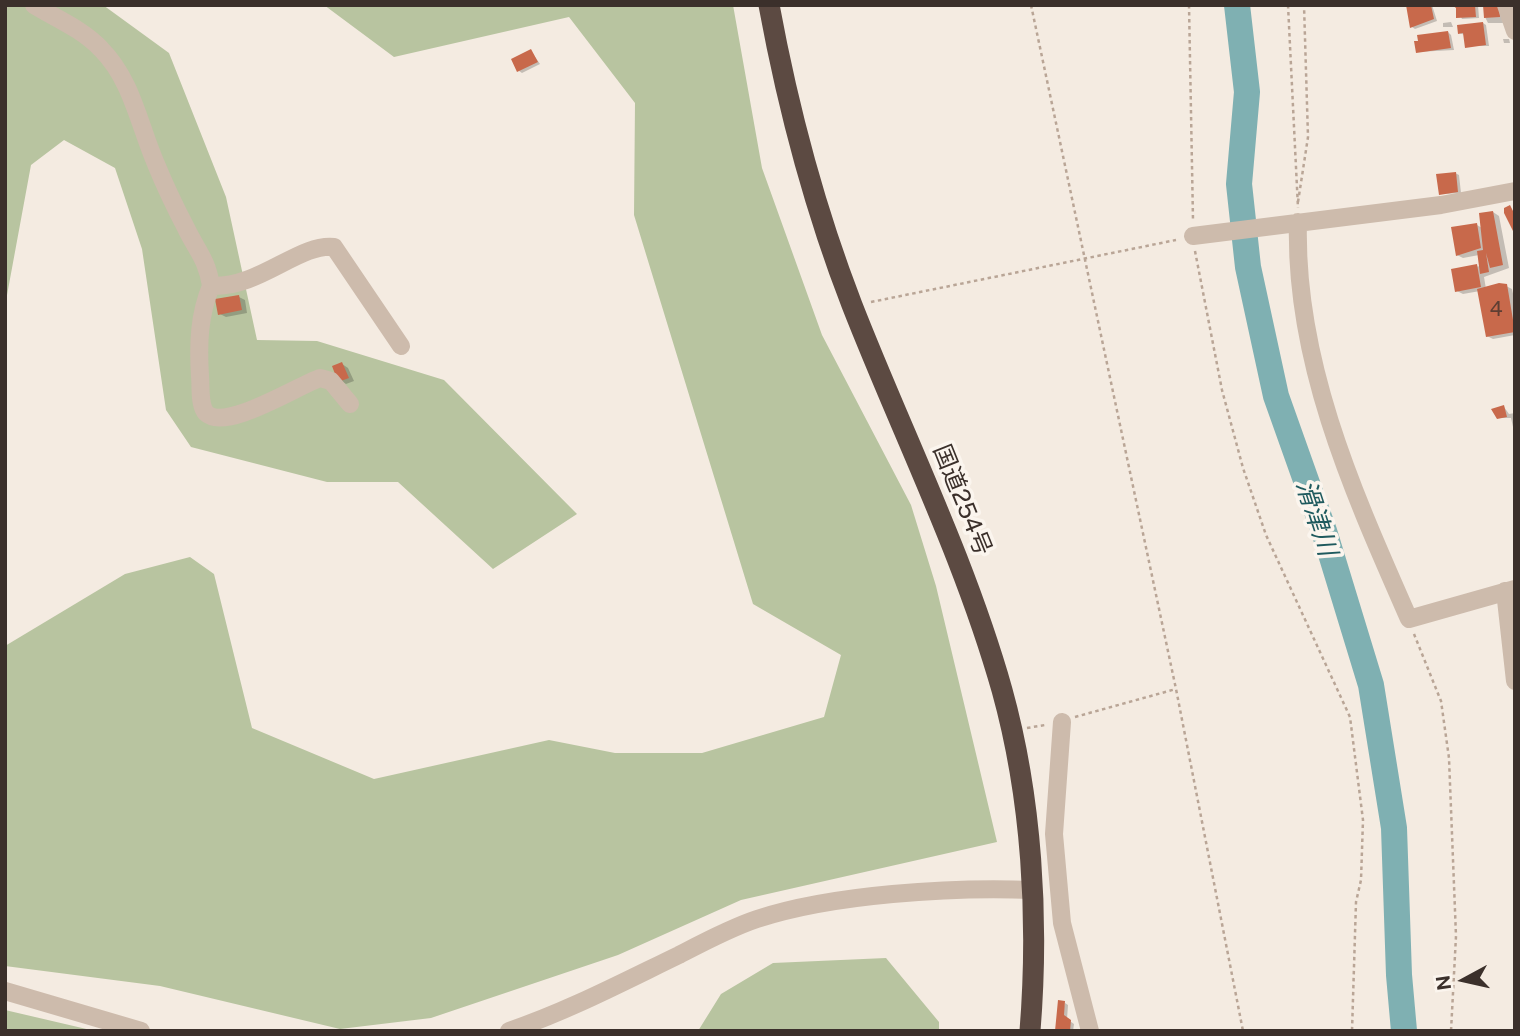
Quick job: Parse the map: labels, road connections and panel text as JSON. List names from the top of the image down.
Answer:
{
  "streets": {
    "highway": ["国道254号"]
  },
  "water": ["滑津川"],
  "house_numbers": ["4"],
  "north": "left"
}
